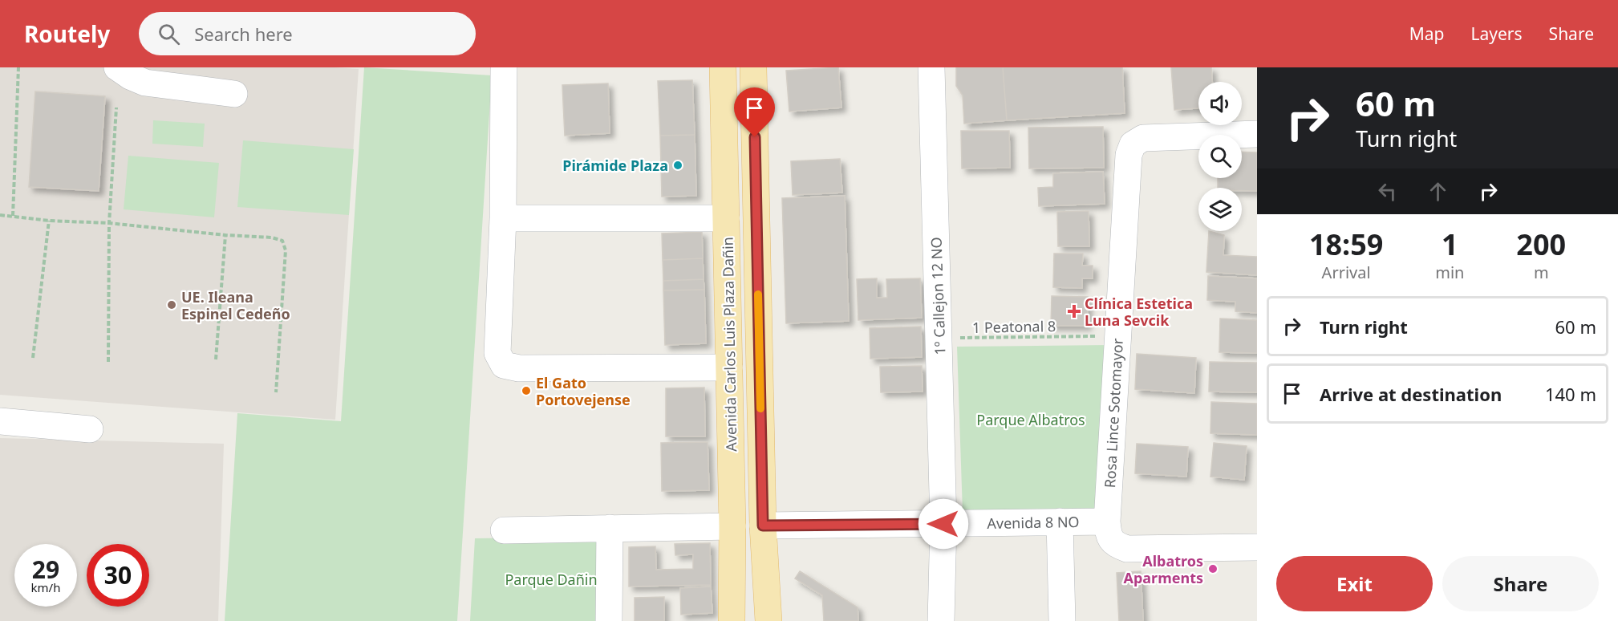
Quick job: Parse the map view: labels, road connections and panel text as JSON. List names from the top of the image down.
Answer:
{
  "streets": {
    "main road": ["Avenida Carlos Luis Plaza Dañin"],
    "street": ["1º Callejon 12 NO", "Rosa Lince Sotomayor", "Avenida 8 NO"],
    "path": ["1 Peatonal 8"]
  },
  "crossings": [
    ["1º Callejon 12 NO", "1 Peatonal 8"],
    ["1º Callejon 12 NO", "Avenida 8 NO"],
    ["1 Peatonal 8", "Rosa Lince Sotomayor"],
    ["Avenida Carlos Luis Plaza Dañin", "Avenida 8 NO"],
    ["Rosa Lince Sotomayor", "Avenida 8 NO"]
  ],
  "parks": ["Parque Albatros", "Parque Dañin"],
  "places": {
    "other": [
      "Pirámide Plaza",
      "UE. Ileana Espinel Cedeño",
      "El Gato Portovejense",
      "Albatros Aparments"
    ],
    "health": ["Clínica Estetica Luna Sevcik"]
  },
  "page": {
    "header": "Routely",
    "search": "Search here",
    "nav": ["Map", "Layers", "Share"],
    "turn": ["60 m", "Turn right"],
    "eta": [
      "18:59",
      "Arrival",
      "1",
      "min",
      "200",
      "m"
    ],
    "list": [
      {
        "name": "Turn right",
        "value": "60 m"
      },
      {
        "name": "Arrive at destination",
        "value": "140 m"
      }
    ],
    "speed": "29 km/h",
    "limit": "30",
    "buttons": ["Exit", "Share"]
  }
}
